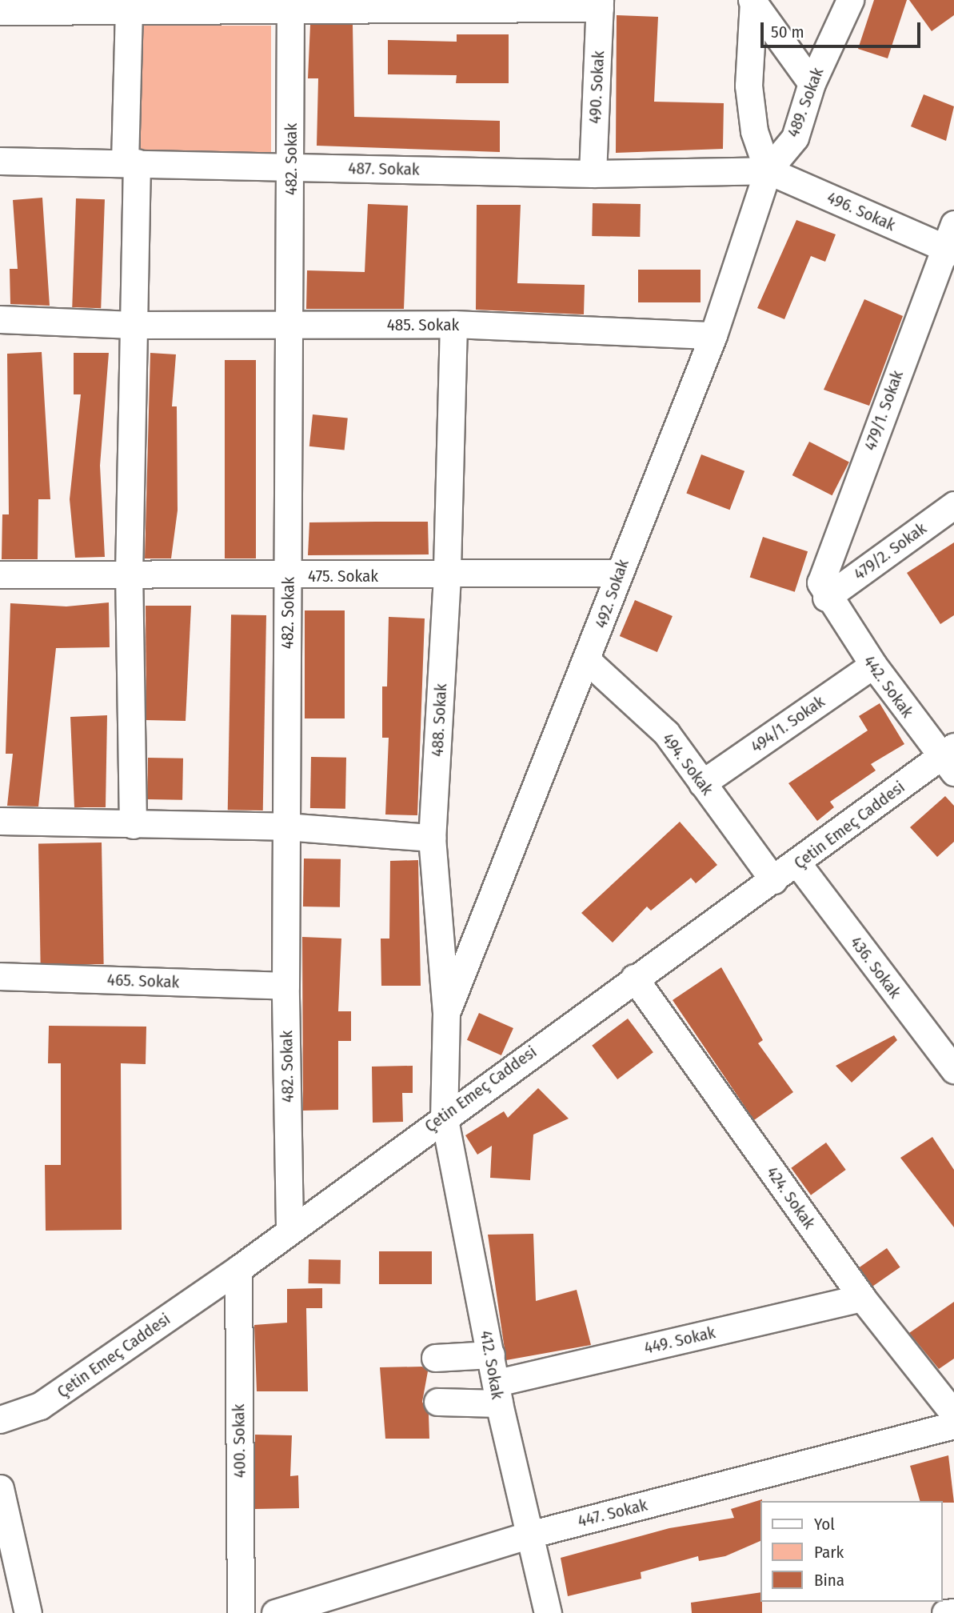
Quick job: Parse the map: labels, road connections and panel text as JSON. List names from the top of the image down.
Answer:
{
  "streets": {
    "street": [
      "490. Sokak",
      "489. Sokak",
      "482. Sokak",
      "487. Sokak",
      "496. Sokak",
      "485. Sokak",
      "479/1. Sokak",
      "479/2. Sokak",
      "475. Sokak",
      "492. Sokak",
      "442. Sokak",
      "488. Sokak",
      "494/1. Sokak",
      "494. Sokak",
      "Çetin Emeç Caddesi",
      "436. Sokak",
      "465. Sokak",
      "424. Sokak",
      "449. Sokak",
      "412. Sokak",
      "400. Sokak",
      "447. Sokak"
    ]
  },
  "crossings": [
    ["490. Sokak", "487. Sokak"],
    ["489. Sokak", "487. Sokak"],
    ["489. Sokak", "496. Sokak"],
    ["489. Sokak", "492. Sokak"],
    ["482. Sokak", "487. Sokak"],
    ["482. Sokak", "485. Sokak"],
    ["482. Sokak", "475. Sokak"],
    ["482. Sokak", "Çetin Emeç Caddesi"],
    ["482. Sokak", "465. Sokak"],
    ["487. Sokak", "496. Sokak"],
    ["487. Sokak", "492. Sokak"],
    ["496. Sokak", "479/1. Sokak"],
    ["496. Sokak", "492. Sokak"],
    ["485. Sokak", "492. Sokak"],
    ["485. Sokak", "488. Sokak"],
    ["479/1. Sokak", "479/2. Sokak"],
    ["479/1. Sokak", "442. Sokak"],
    ["479/2. Sokak", "442. Sokak"],
    ["475. Sokak", "492. Sokak"],
    ["475. Sokak", "488. Sokak"],
    ["492. Sokak", "488. Sokak"],
    ["492. Sokak", "494. Sokak"],
    ["442. Sokak", "494/1. Sokak"],
    ["442. Sokak", "Çetin Emeç Caddesi"],
    ["488. Sokak", "Çetin Emeç Caddesi"],
    ["488. Sokak", "412. Sokak"],
    ["494/1. Sokak", "494. Sokak"],
    ["494. Sokak", "Çetin Emeç Caddesi"],
    ["Çetin Emeç Caddesi", "436. Sokak"],
    ["Çetin Emeç Caddesi", "424. Sokak"],
    ["Çetin Emeç Caddesi", "412. Sokak"],
    ["Çetin Emeç Caddesi", "400. Sokak"],
    ["424. Sokak", "449. Sokak"],
    ["449. Sokak", "412. Sokak"],
    ["412. Sokak", "447. Sokak"]
  ],
  "legend": ["Yol", "Park", "Bina"],
  "scale_bar": "50 m"
}
